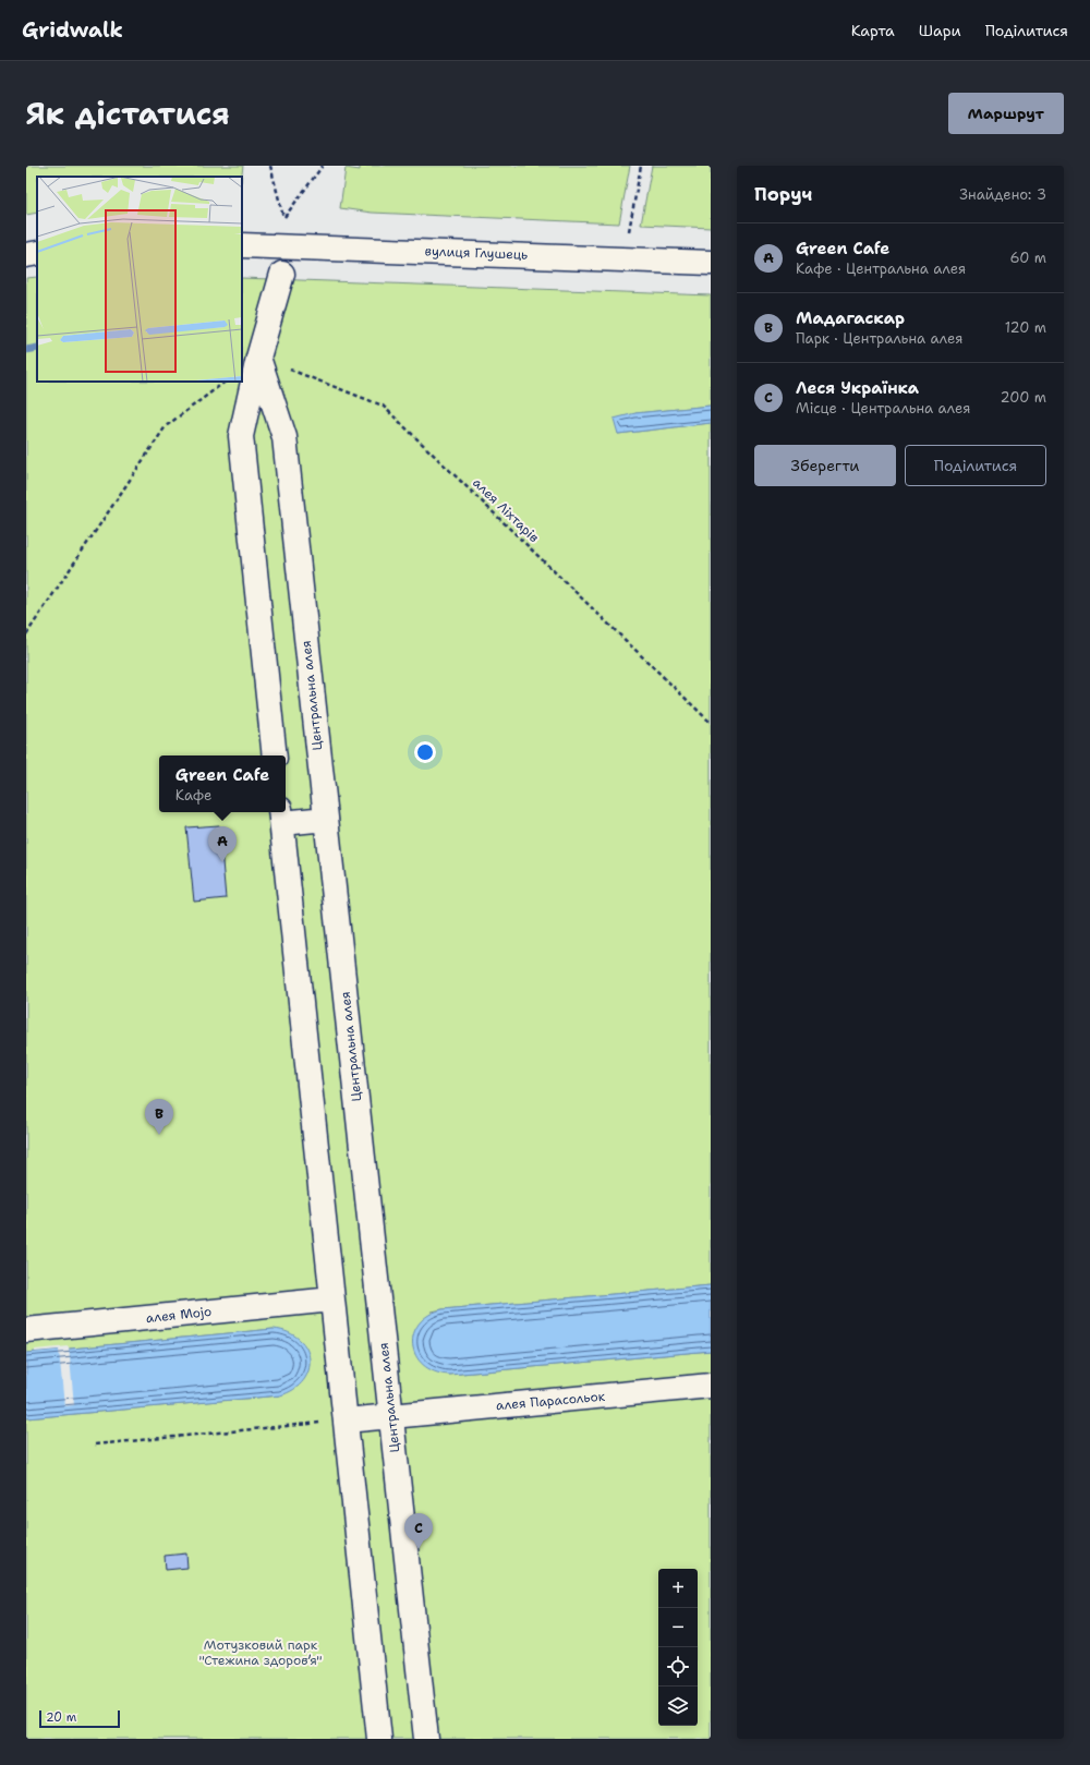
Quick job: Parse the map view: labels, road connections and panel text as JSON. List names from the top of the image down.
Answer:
{
  "streets": {
    "street": [
      "вулиця Глушець",
      "Центральна алея",
      "алея Mojo",
      "алея Парасольок"
    ],
    "path": ["алея Ліхтарів"]
  },
  "crossings": [
    ["алея Ліхтарів", "Центральна алея"],
    ["Центральна алея", "алея Парасольок"]
  ],
  "parks": ["Мотузковий парк \"Стежина здоров’я\""],
  "scale_bar": "20 m",
  "page": {
    "header": "Gridwalk",
    "nav": ["Карта", "Шари", "Поділитися"],
    "title": "Як дістатися",
    "buttons": [
      "Маршрут",
      ["Зберегти", "Поділитися"]
    ],
    "heading": ["Поруч", "Знайдено: 3"],
    "list": [
      {
        "mark": "A",
        "name": "Green Cafe",
        "note": "Кафе · Центральна алея",
        "value": "60 m"
      },
      {
        "mark": "B",
        "name": "Мадагаскар",
        "note": "Парк · Центральна алея",
        "value": "120 m"
      },
      {
        "mark": "C",
        "name": "Леся Українка",
        "note": "Місце · Центральна алея",
        "value": "200 m"
      }
    ],
    "popup": ["Green Cafe", "Кафе"],
    "pins": ["A", "B", "C"],
    "map_buttons": ["+", "−"],
    "scale": "20 m"
  }
}
